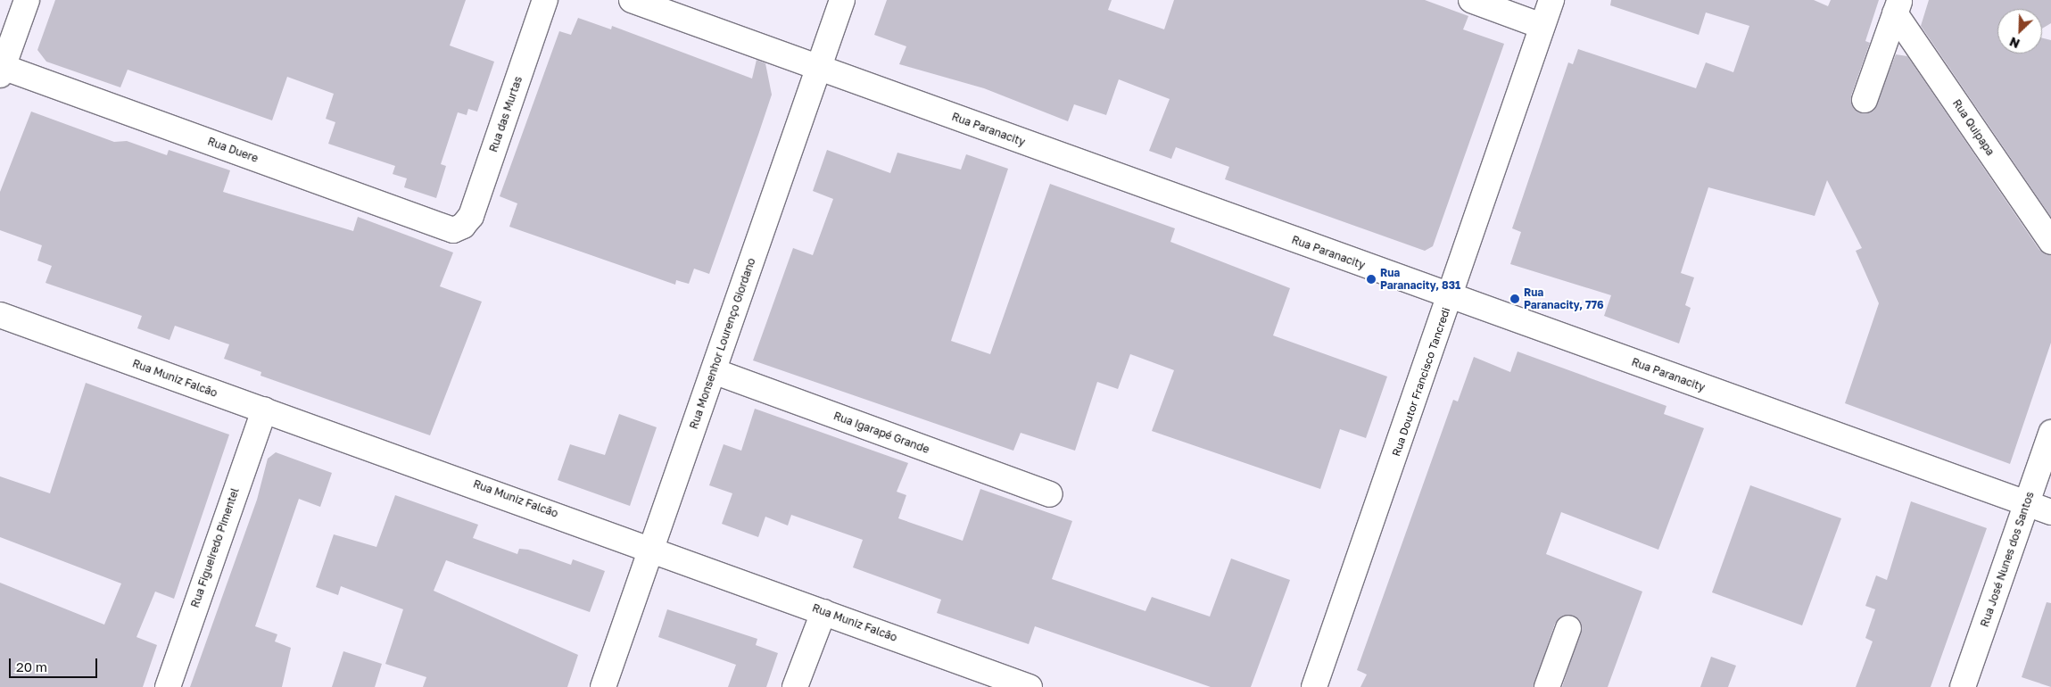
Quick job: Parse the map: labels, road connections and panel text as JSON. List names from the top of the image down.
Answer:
{
  "streets": {
    "street": [
      "Rua das Murtas",
      "Rua Quipapa",
      "Rua Paranacity",
      "Rua Duere",
      "Rua Monsenhor Lourenço Giordano",
      "Rua Muniz Falcão",
      "Rua Doutor Francisco Tancredi",
      "Rua Igarapé Grande",
      "Rua Figueiredo Pimentel",
      "Rua José Nunes dos Santos"
    ]
  },
  "crossings": [
    ["Rua das Murtas", "Rua Duere"],
    ["Rua Paranacity", "Rua Monsenhor Lourenço Giordano"],
    ["Rua Paranacity", "Rua Doutor Francisco Tancredi"],
    ["Rua Paranacity", "Rua José Nunes dos Santos"],
    ["Rua Monsenhor Lourenço Giordano", "Rua Muniz Falcão"],
    ["Rua Monsenhor Lourenço Giordano", "Rua Igarapé Grande"],
    ["Rua Muniz Falcão", "Rua Figueiredo Pimentel"]
  ],
  "places": ["Rua Paranacity, 831", "Rua Paranacity, 776"],
  "scale_bar": "20 m",
  "north": "bottom left"
}
